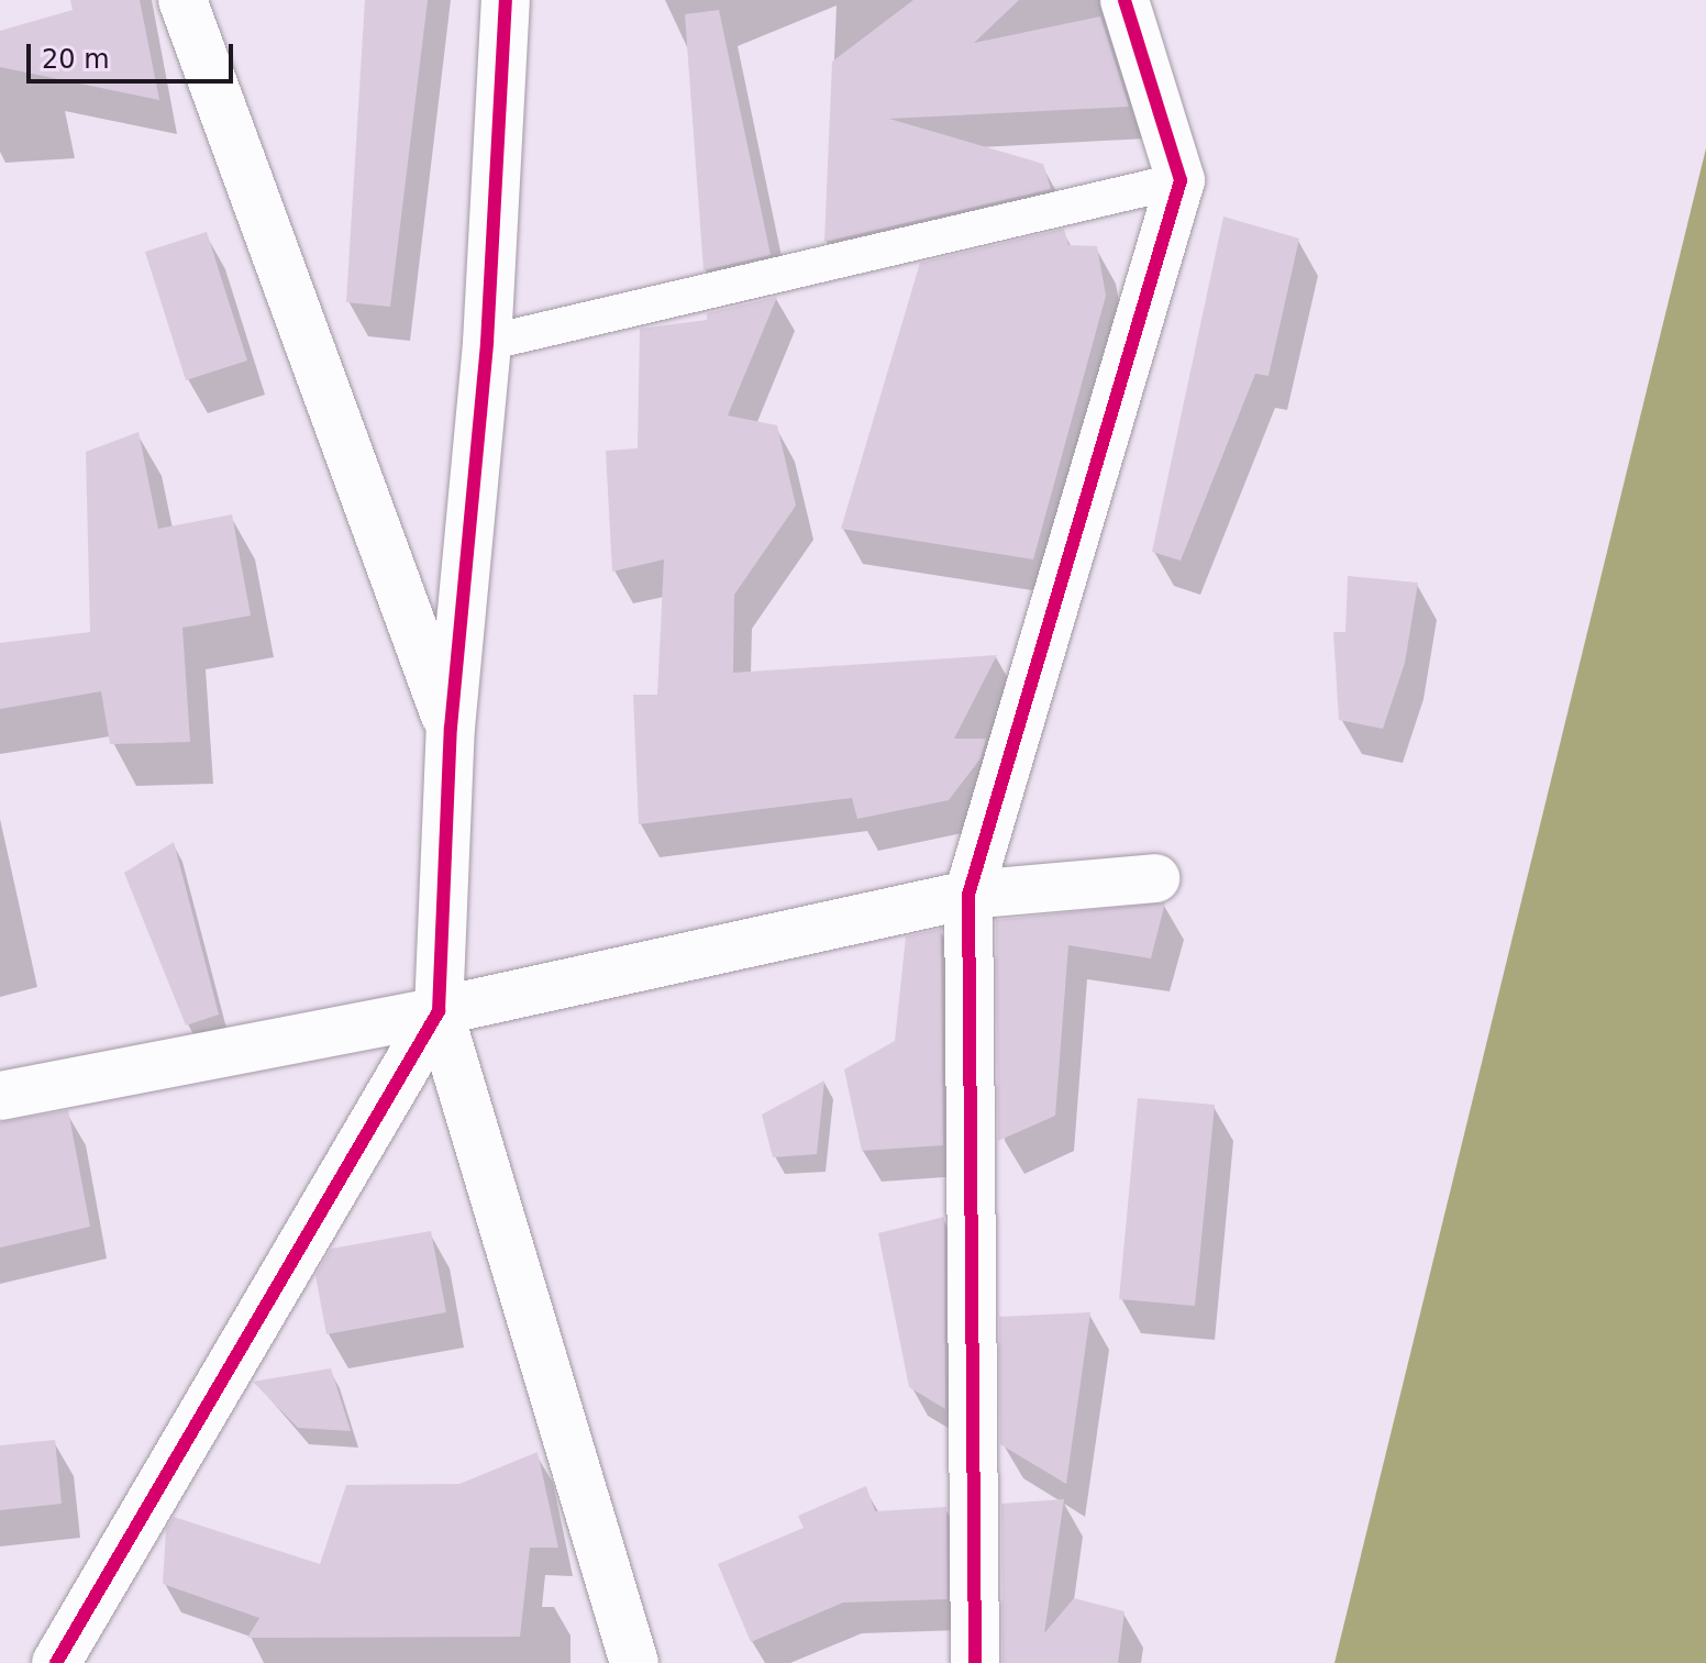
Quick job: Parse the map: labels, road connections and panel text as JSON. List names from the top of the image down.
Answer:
{
  "scale_bar": "20 m"
}
